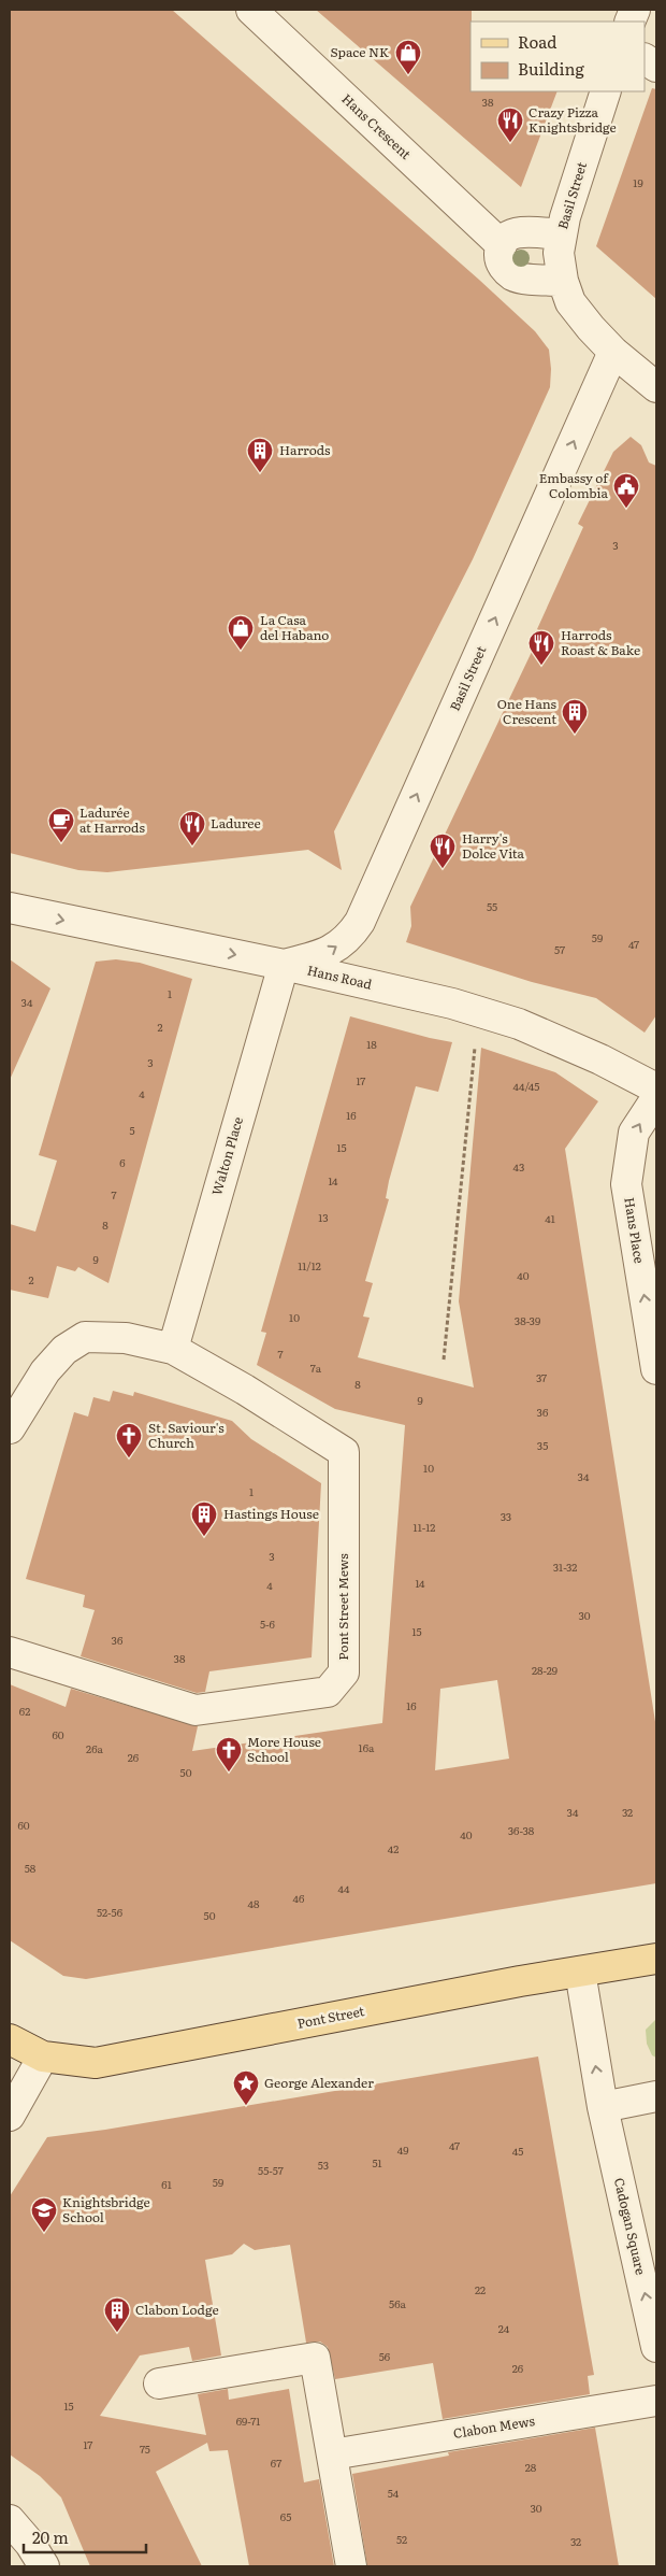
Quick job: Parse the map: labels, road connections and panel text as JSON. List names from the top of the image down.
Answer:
{
  "streets": {
    "main road": ["Pont Street"],
    "street": [
      "Hans Crescent",
      "Basil Street",
      "Hans Road",
      "Walton Place",
      "Hans Place",
      "Pont Street Mews",
      "Cadogan Square",
      "Clabon Mews"
    ]
  },
  "crossings": [
    ["Basil Street", "Hans Road"],
    ["Basil Street", "Walton Place"],
    ["Hans Road", "Walton Place"],
    ["Walton Place", "Pont Street Mews"],
    ["Pont Street", "Cadogan Square"]
  ],
  "one_way": [
    "Basil Street",
    "Hans Road",
    "Hans Place",
    "Cadogan Square"
  ],
  "places": {
    "shop": ["Space NK", "La Casa del Habano"],
    "restaurant": [
      "Crazy Pizza Knightsbridge",
      "Harrods Roast & Bake",
      "Laduree",
      "Harry's Dolce Vita"
    ],
    "building": [
      "Harrods",
      "One Hans Crescent",
      "Hastings House",
      "Clabon Lodge"
    ],
    "public building": ["Embassy of Colombia"],
    "cafe": ["Ladurée at Harrods"],
    "church": ["St. Saviour's Church", "More House School"],
    "place": ["George Alexander"],
    "school or university": ["Knightsbridge School"]
  },
  "house_numbers": [
    "38",
    "19",
    "3",
    "55",
    "59",
    "47",
    "57",
    "1",
    "34",
    "2",
    "18",
    "3",
    "17",
    "44/45",
    "4",
    "16",
    "5",
    "15",
    "6",
    "43",
    "14",
    "7",
    "13",
    "41",
    "8",
    "9",
    "11/12",
    "40",
    "2",
    "10",
    "38-39",
    "7",
    "7a",
    "37",
    "8",
    "9",
    "36",
    "35",
    "10",
    "34",
    "1",
    "33",
    "11-12",
    "3",
    "31-32",
    "14",
    "4",
    "30",
    "5-6",
    "15",
    "36",
    "38",
    "28-29",
    "16",
    "62",
    "60",
    "16a",
    "26a",
    "26",
    "50",
    "34",
    "32",
    "60",
    "36-38",
    "40",
    "42",
    "58",
    "44",
    "46",
    "48",
    "52-56",
    "50",
    "47",
    "49",
    "45",
    "51",
    "53",
    "55-57",
    "59",
    "61",
    "22",
    "56a",
    "24",
    "56",
    "26",
    "15",
    "69-71",
    "17",
    "75",
    "67",
    "28",
    "54",
    "30",
    "65",
    "52",
    "32"
  ],
  "legend": ["Road", "Building"],
  "scale_bar": "20 m"
}
